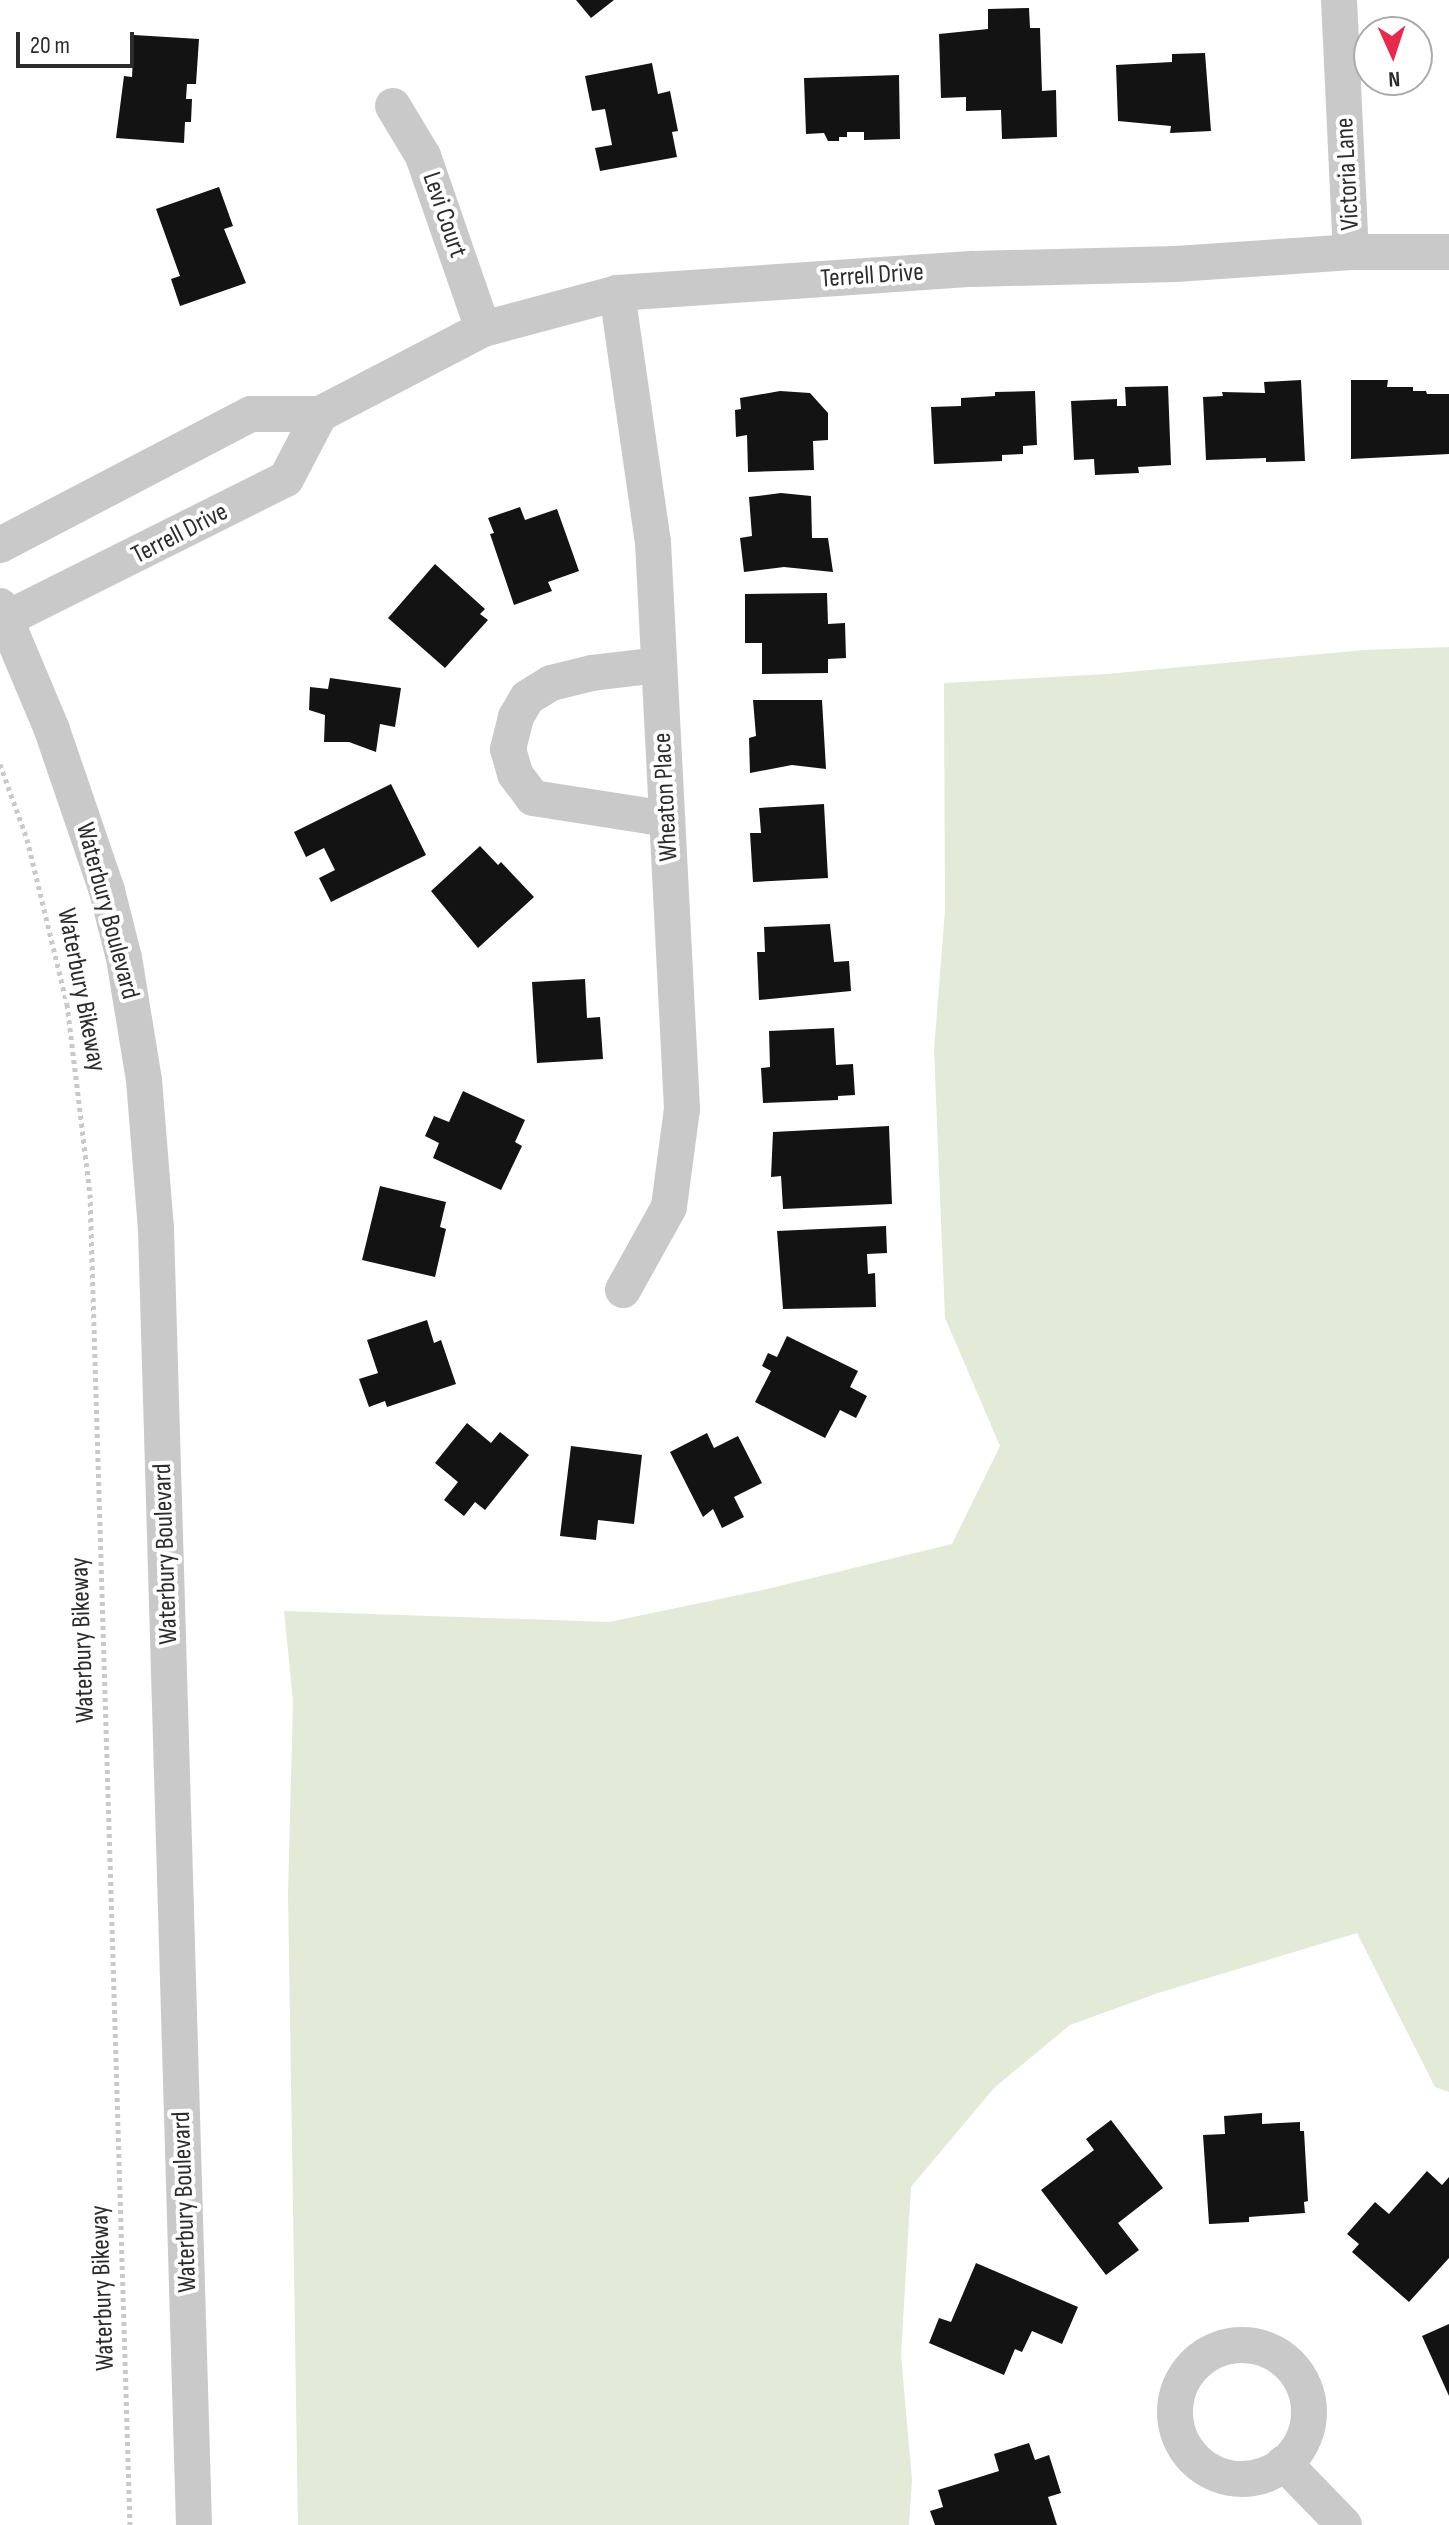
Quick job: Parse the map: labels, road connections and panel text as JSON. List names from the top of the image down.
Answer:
{
  "streets": {
    "street": [
      "Victoria Lane",
      "Levi Court",
      "Terrell Drive",
      "Wheaton Place",
      "Waterbury Boulevard"
    ],
    "path": ["Waterbury Bikeway"]
  },
  "crossings": [
    ["Victoria Lane", "Terrell Drive"],
    ["Levi Court", "Terrell Drive"],
    ["Terrell Drive", "Wheaton Place"],
    ["Terrell Drive", "Waterbury Boulevard"]
  ],
  "scale_bar": "20 m",
  "north": "bottom"
}
